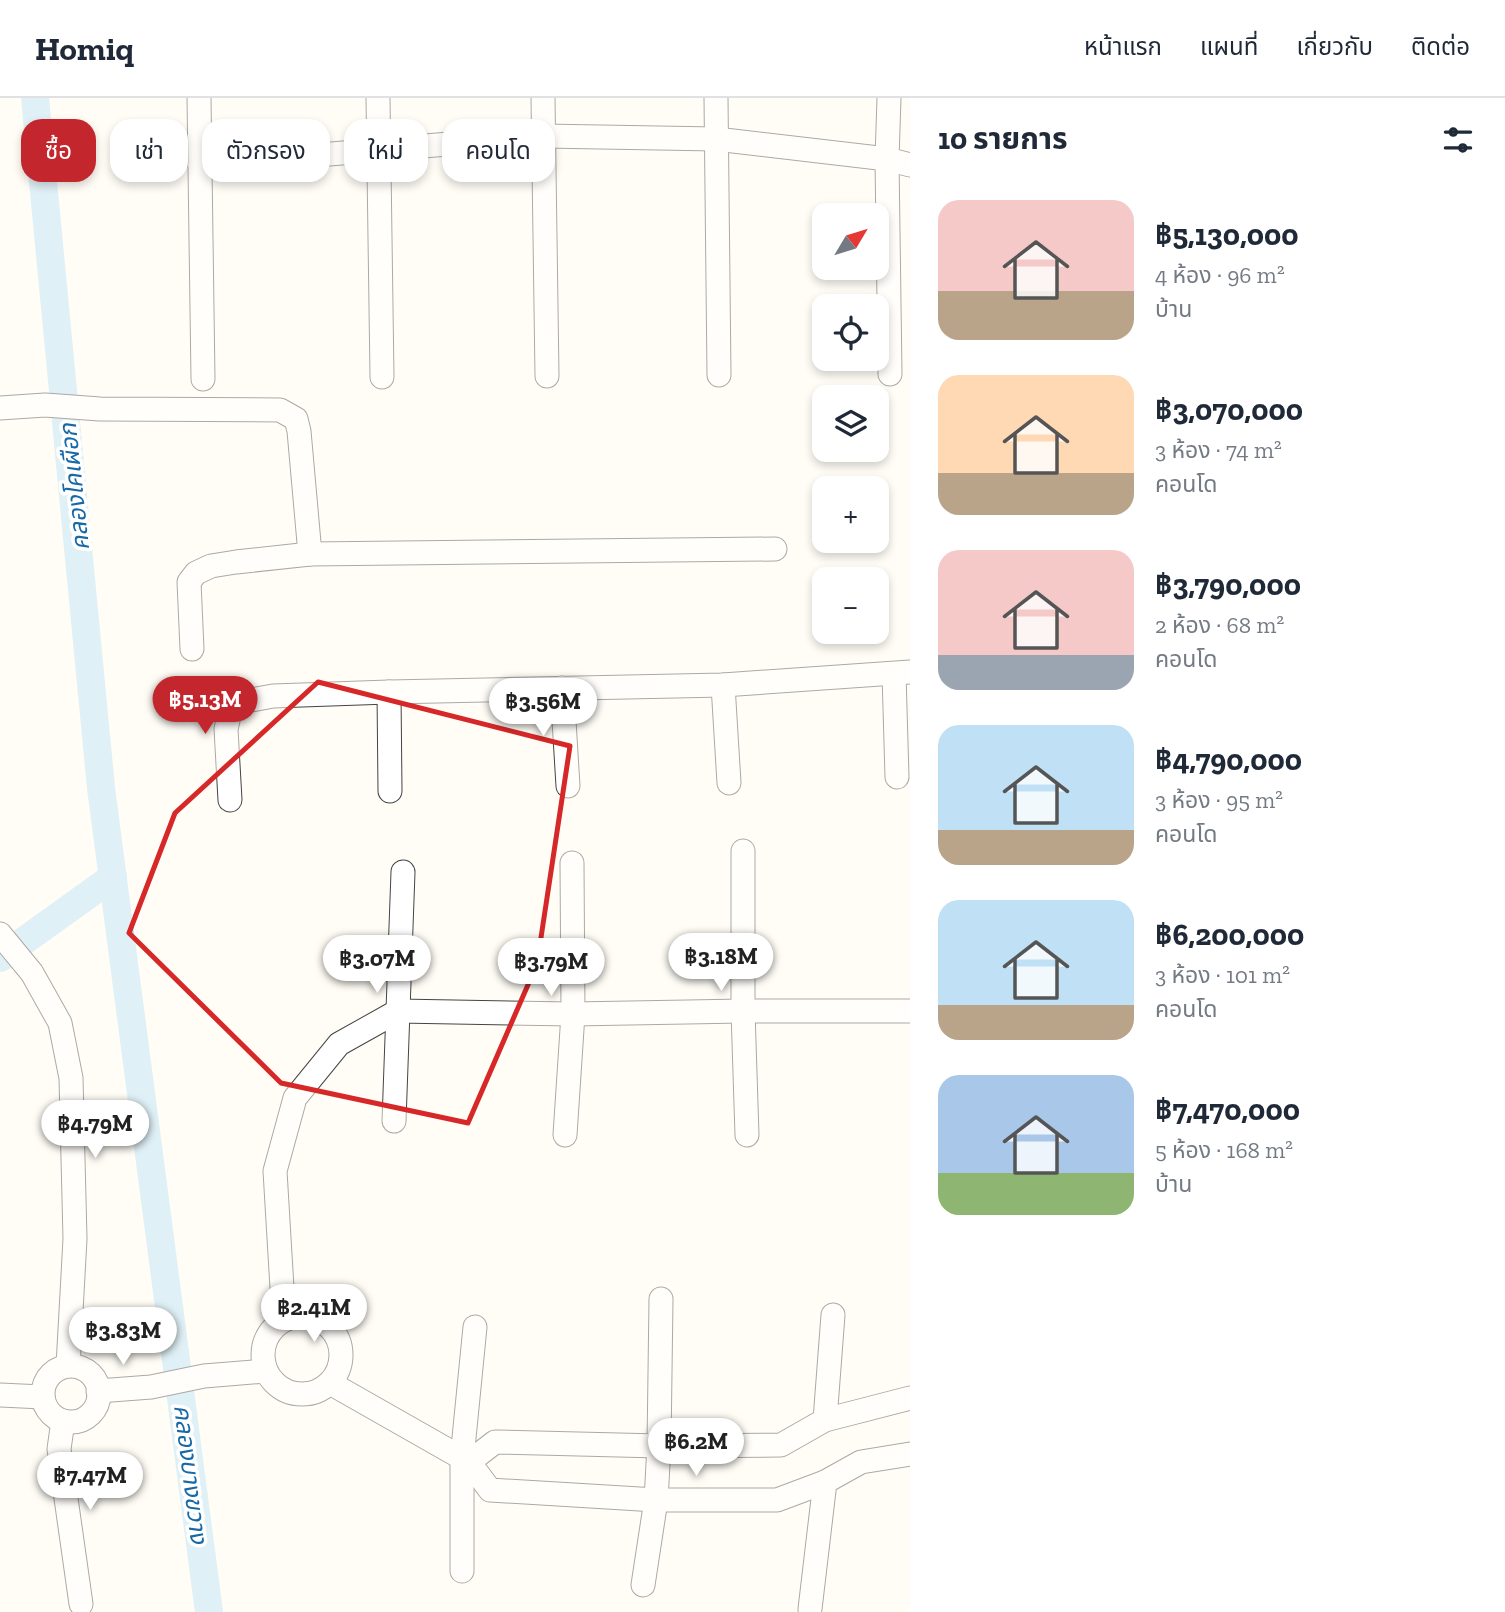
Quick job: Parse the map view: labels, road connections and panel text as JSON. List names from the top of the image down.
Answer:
{
  "water": ["คลองโคเผือก", "คลองบางขวาง"],
  "north": "top right",
  "page": {
    "header": "Homiq",
    "nav": [
      "หน้าแรก",
      "แผนที่",
      "เกี่ยวกับ",
      "ติดต่อ"
    ],
    "heading": "10 รายการ",
    "chip": [
      "ซื้อ",
      "เช่า",
      "ตัวกรอง",
      "ใหม่",
      "คอนโด"
    ],
    "list": [
      {
        "name": "฿5,130,000",
        "note": "4 ห้อง · 96 m² · บ้าน"
      },
      {
        "name": "฿3,070,000",
        "note": "3 ห้อง · 74 m² · คอนโด"
      },
      {
        "name": "฿3,790,000",
        "note": "2 ห้อง · 68 m² · คอนโด"
      },
      {
        "name": "฿4,790,000",
        "note": "3 ห้อง · 95 m² · คอนโด"
      },
      {
        "name": "฿6,200,000",
        "note": "3 ห้อง · 101 m² · คอนโด"
      },
      {
        "name": "฿7,470,000",
        "note": "5 ห้อง · 168 m² · บ้าน"
      }
    ],
    "map_buttons": ["+", "−"],
    "price": [
      "฿5.13M",
      "฿3.56M",
      "฿3.18M",
      "฿3.07M",
      "฿3.79M",
      "฿4.79M",
      "฿2.41M",
      "฿3.83M",
      "฿6.2M",
      "฿7.47M"
    ]
  }
}
